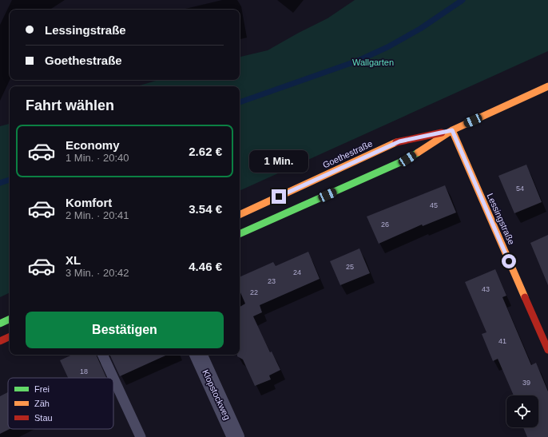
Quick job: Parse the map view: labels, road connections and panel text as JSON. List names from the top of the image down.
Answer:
{
  "streets": {
    "main road": ["Goethestraße", "Lessingstraße"],
    "street": ["Klopstockweg"]
  },
  "crossings": [
    ["Goethestraße", "Lessingstraße"]
  ],
  "parks": ["Wallgarten"],
  "house_numbers": [
    "54",
    "45",
    "26",
    "25",
    "24",
    "23",
    "43",
    "22",
    "41",
    "18",
    "39"
  ],
  "legend": ["Frei", "Zäh", "Stau"],
  "page": {
    "banner": ["Lessingstraße", "Goethestraße"],
    "heading": "Fahrt wählen",
    "list": [
      {
        "name": "Economy",
        "note": "1 Min. · 20:40",
        "value": "2.62 €"
      },
      {
        "name": "Komfort",
        "note": "2 Min. · 20:41",
        "value": "3.54 €"
      },
      {
        "name": "XL",
        "note": "3 Min. · 20:42",
        "value": "4.46 €"
      }
    ],
    "bubble": "1 Min.",
    "buttons": "Bestätigen"
  }
}
